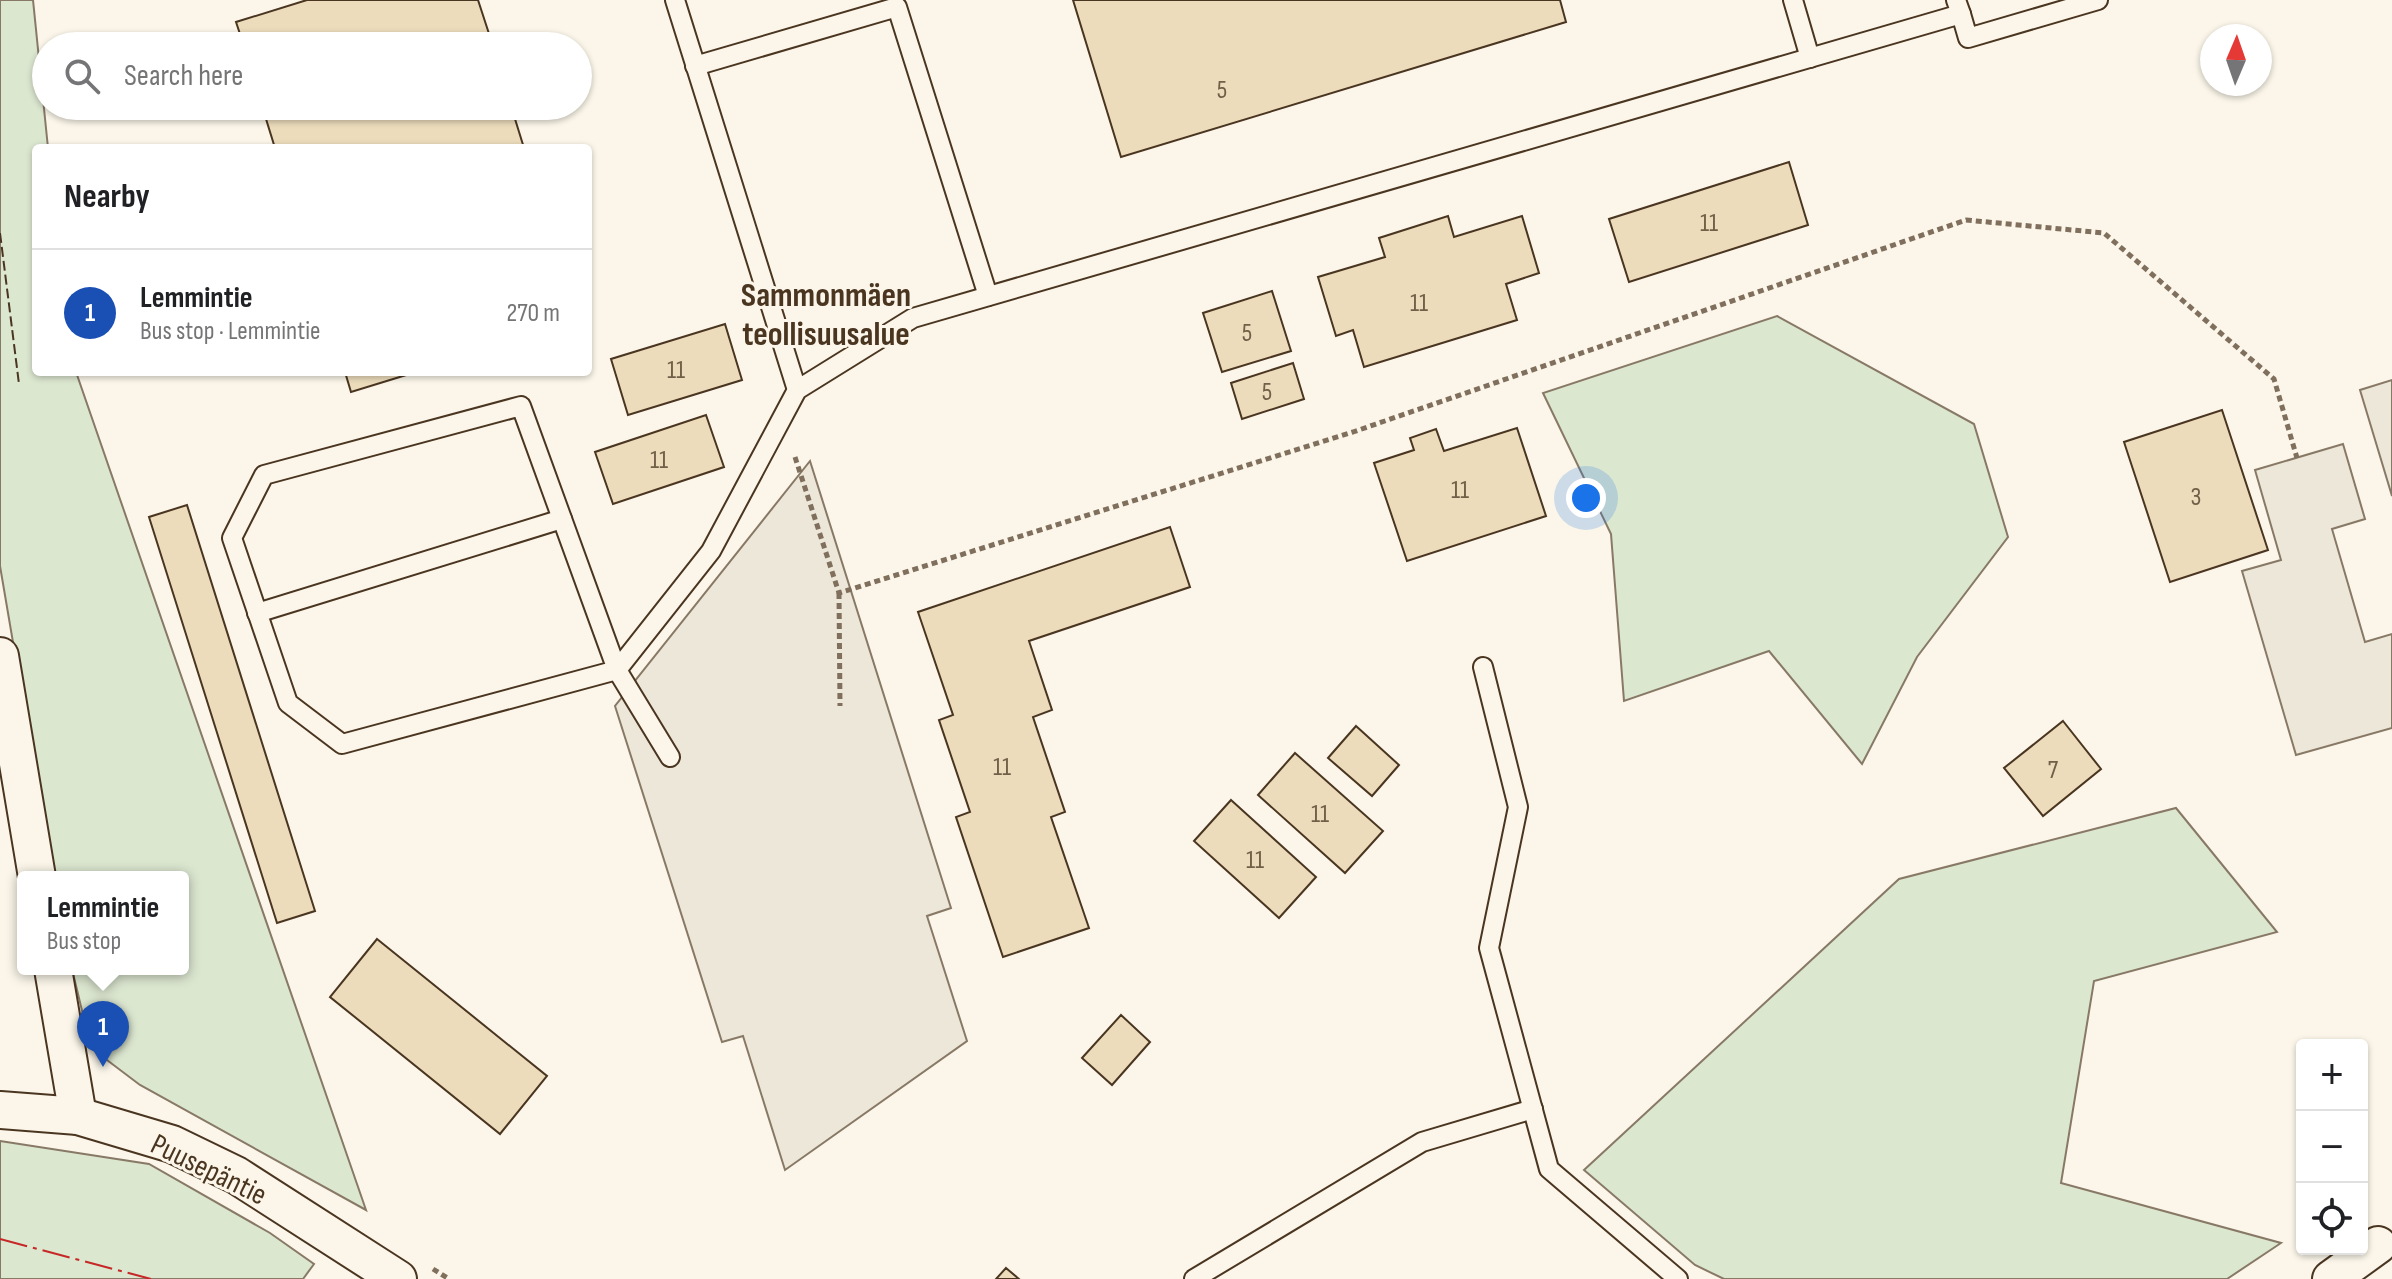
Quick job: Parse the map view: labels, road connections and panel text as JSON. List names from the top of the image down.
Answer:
{
  "streets": {
    "street": ["Puusepäntie"]
  },
  "districts": ["Sammonmäen teollisuusalue"],
  "house_numbers": [
    "5",
    "11",
    "11",
    "5",
    "11",
    "5",
    "11",
    "11",
    "3",
    "11",
    "7",
    "11",
    "11"
  ],
  "north": "top",
  "page": {
    "search": "Search here",
    "heading": "Nearby",
    "list": [
      {
        "mark": "1",
        "name": "Lemmintie",
        "note": "Bus stop · Lemmintie",
        "value": "270 m"
      }
    ],
    "popup": ["Lemmintie", "Bus stop"],
    "pins": "1",
    "map_buttons": ["+", "−"]
  }
}
